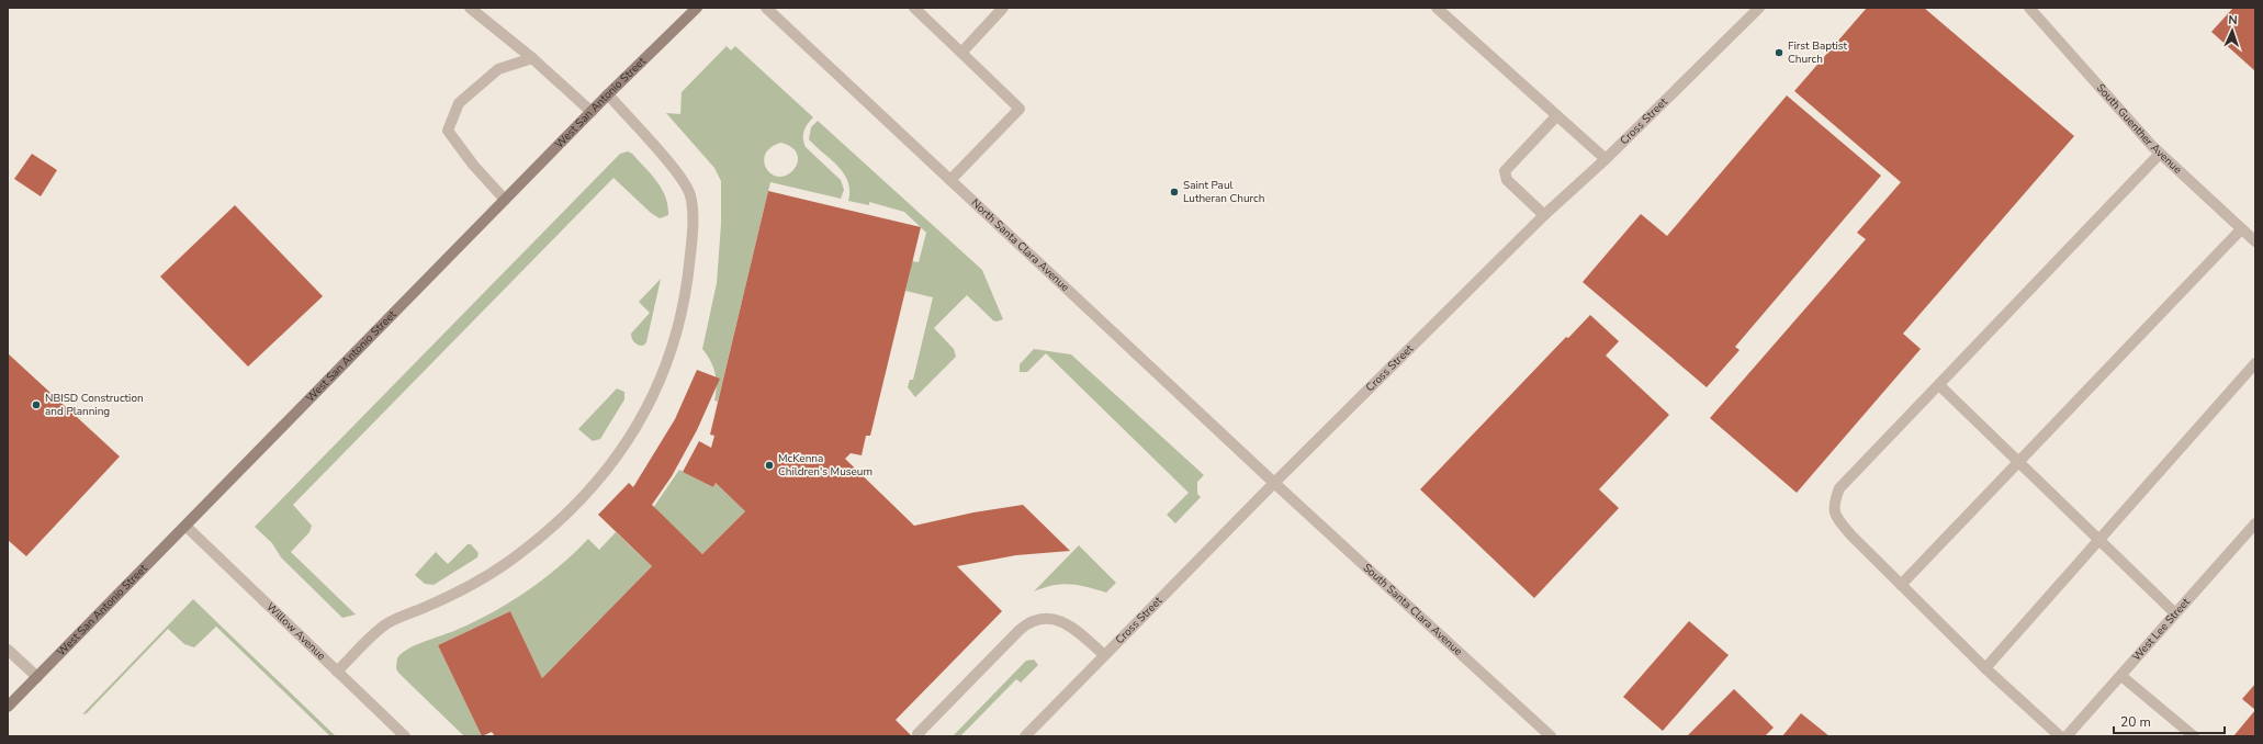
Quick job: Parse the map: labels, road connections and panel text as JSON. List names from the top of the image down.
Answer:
{
  "streets": {
    "main road": ["West San Antonio Street"],
    "street": [
      "Cross Street",
      "South Guenther Avenue",
      "North Santa Clara Avenue",
      "South Santa Clara Avenue",
      "West Lee Street",
      "Willow Avenue"
    ]
  },
  "crossings": [
    ["West San Antonio Street", "Willow Avenue"],
    ["Cross Street", "North Santa Clara Avenue"],
    ["Cross Street", "South Santa Clara Avenue"],
    ["North Santa Clara Avenue", "South Santa Clara Avenue"]
  ],
  "places": [
    "First Baptist Church",
    "Saint Paul Lutheran Church",
    "NBISD Construction and Planning",
    "McKenna Children's Museum"
  ],
  "scale_bar": "20 m",
  "north": "top"
}
